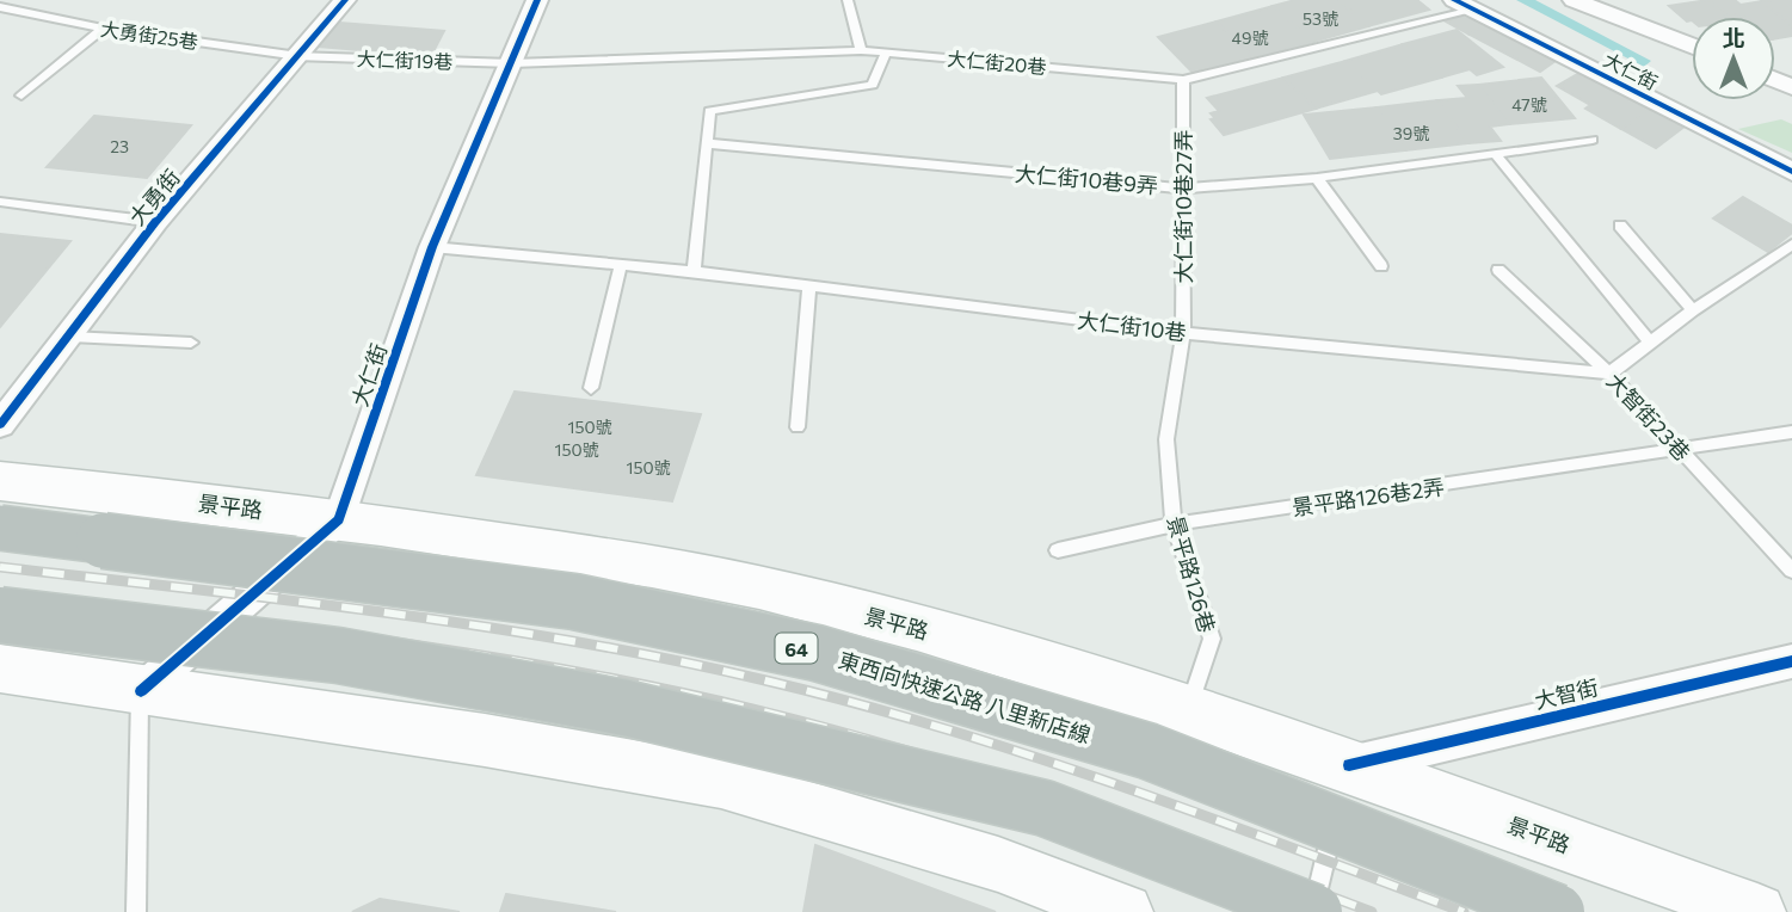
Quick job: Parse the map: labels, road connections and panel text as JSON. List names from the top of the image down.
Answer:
{
  "streets": {
    "highway": ["64", "東西向快速公路 八里新店線"],
    "main road": ["景平路"],
    "street": ["大仁街", "大勇街", "大智街"],
    "lane": [
      "大勇街25巷",
      "大仁街19巷",
      "大仁街20巷",
      "大仁街10巷9弄",
      "大仁街10巷27弄",
      "大仁街10巷",
      "大智街23巷",
      "景平路126巷2弄",
      "景平路126巷"
    ]
  },
  "crossings": [
    ["大勇街25巷", "大仁街19巷"],
    ["大勇街25巷", "大勇街"],
    ["大仁街19巷", "大仁街20巷"],
    ["大仁街19巷", "大仁街"],
    ["大仁街19巷", "大勇街"],
    ["大仁街20巷", "大仁街"],
    ["大仁街20巷", "大仁街10巷27弄"],
    ["大仁街", "大仁街10巷"],
    ["大仁街", "景平路"],
    ["大仁街10巷9弄", "大仁街10巷27弄"],
    ["大仁街10巷27弄", "大仁街10巷"],
    ["大仁街10巷27弄", "景平路126巷"],
    ["大仁街10巷", "大智街23巷"],
    ["大仁街10巷", "景平路126巷"],
    ["大智街23巷", "景平路126巷2弄"],
    ["景平路126巷2弄", "景平路126巷"],
    ["景平路", "景平路126巷"],
    ["景平路", "大智街"]
  ],
  "house_numbers": [
    "53號",
    "49號",
    "47號",
    "39號",
    "23",
    "150號",
    "150號",
    "150號"
  ],
  "north": "top"
}
